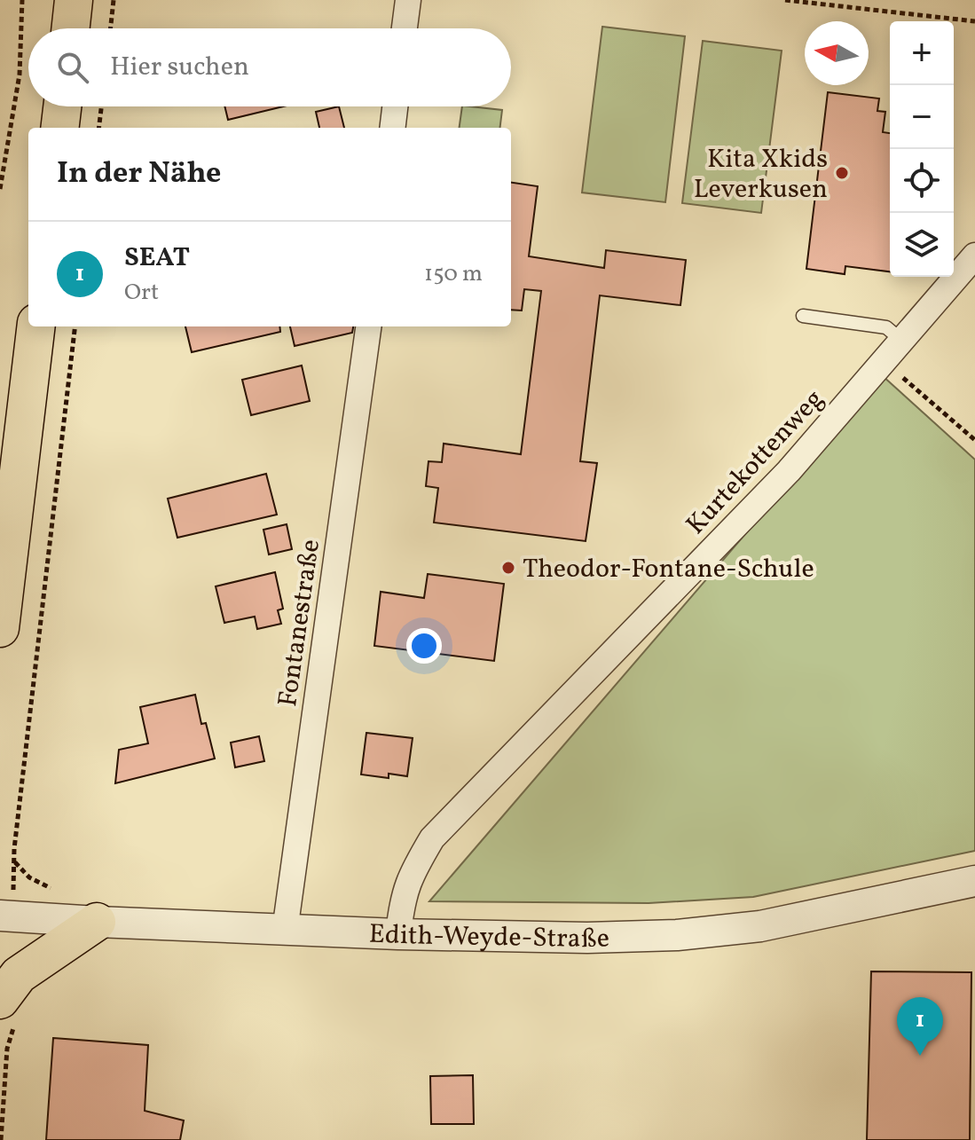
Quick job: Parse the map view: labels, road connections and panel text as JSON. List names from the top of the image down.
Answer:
{
  "streets": {
    "street": ["Kurtekottenweg", "Fontanestraße", "Edith-Weyde-Straße"]
  },
  "crossings": [
    ["Kurtekottenweg", "Edith-Weyde-Straße"],
    ["Fontanestraße", "Edith-Weyde-Straße"]
  ],
  "places": ["Kita Xkids Leverkusen", "Theodor-Fontane-Schule"],
  "north": "left",
  "page": {
    "map_buttons": ["+", "−"],
    "search": "Hier suchen",
    "heading": "In der Nähe",
    "list": [
      {
        "mark": "1",
        "name": "SEAT",
        "note": "Ort",
        "value": "150 m"
      }
    ],
    "pins": "1"
  }
}
